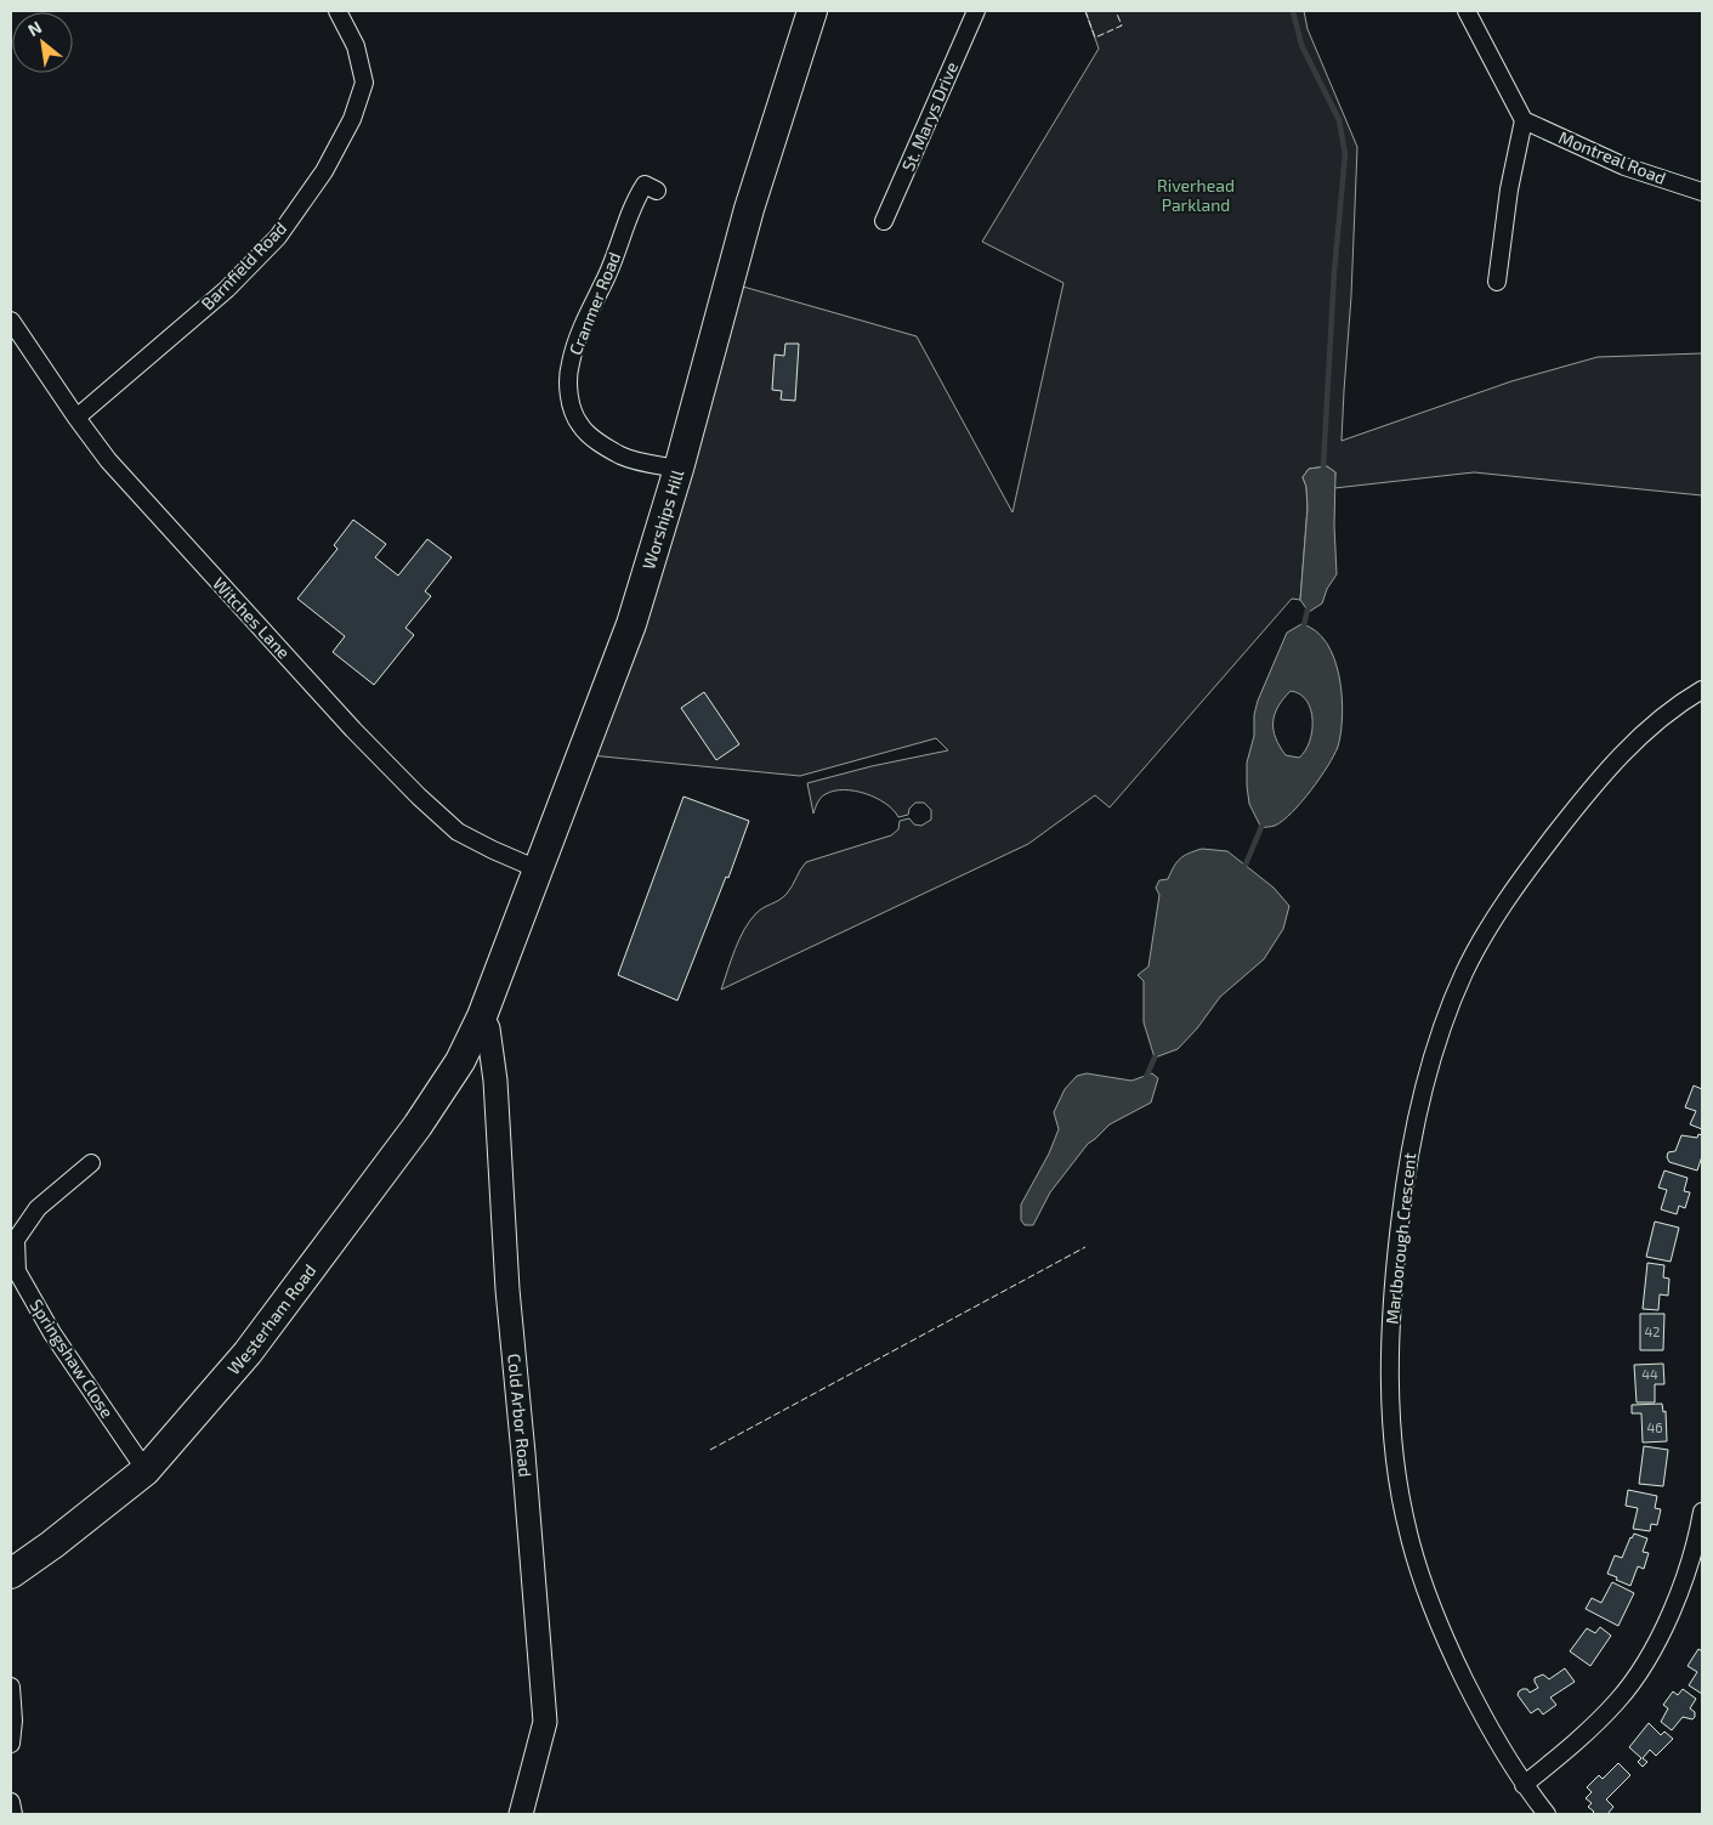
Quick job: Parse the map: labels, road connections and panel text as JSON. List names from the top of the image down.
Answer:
{
  "streets": {
    "highway": ["Worships Hill", "Westerham Road"],
    "main road": ["Cold Arbor Road"],
    "street": [
      "St. Marys Drive",
      "Montreal Road",
      "Barnfield Road",
      "Cranmer Road",
      "Witches Lane",
      "Marlborough Crescent",
      "Springshaw Close"
    ]
  },
  "crossings": [
    ["Barnfield Road", "Witches Lane"],
    ["Cranmer Road", "Worships Hill"],
    ["Worships Hill", "Witches Lane"],
    ["Worships Hill", "Westerham Road"],
    ["Worships Hill", "Cold Arbor Road"],
    ["Westerham Road", "Springshaw Close"],
    ["Westerham Road", "Cold Arbor Road"]
  ],
  "parks": ["Riverhead Parkland"],
  "house_numbers": ["42", "44", "46"],
  "north": "top left"
}
